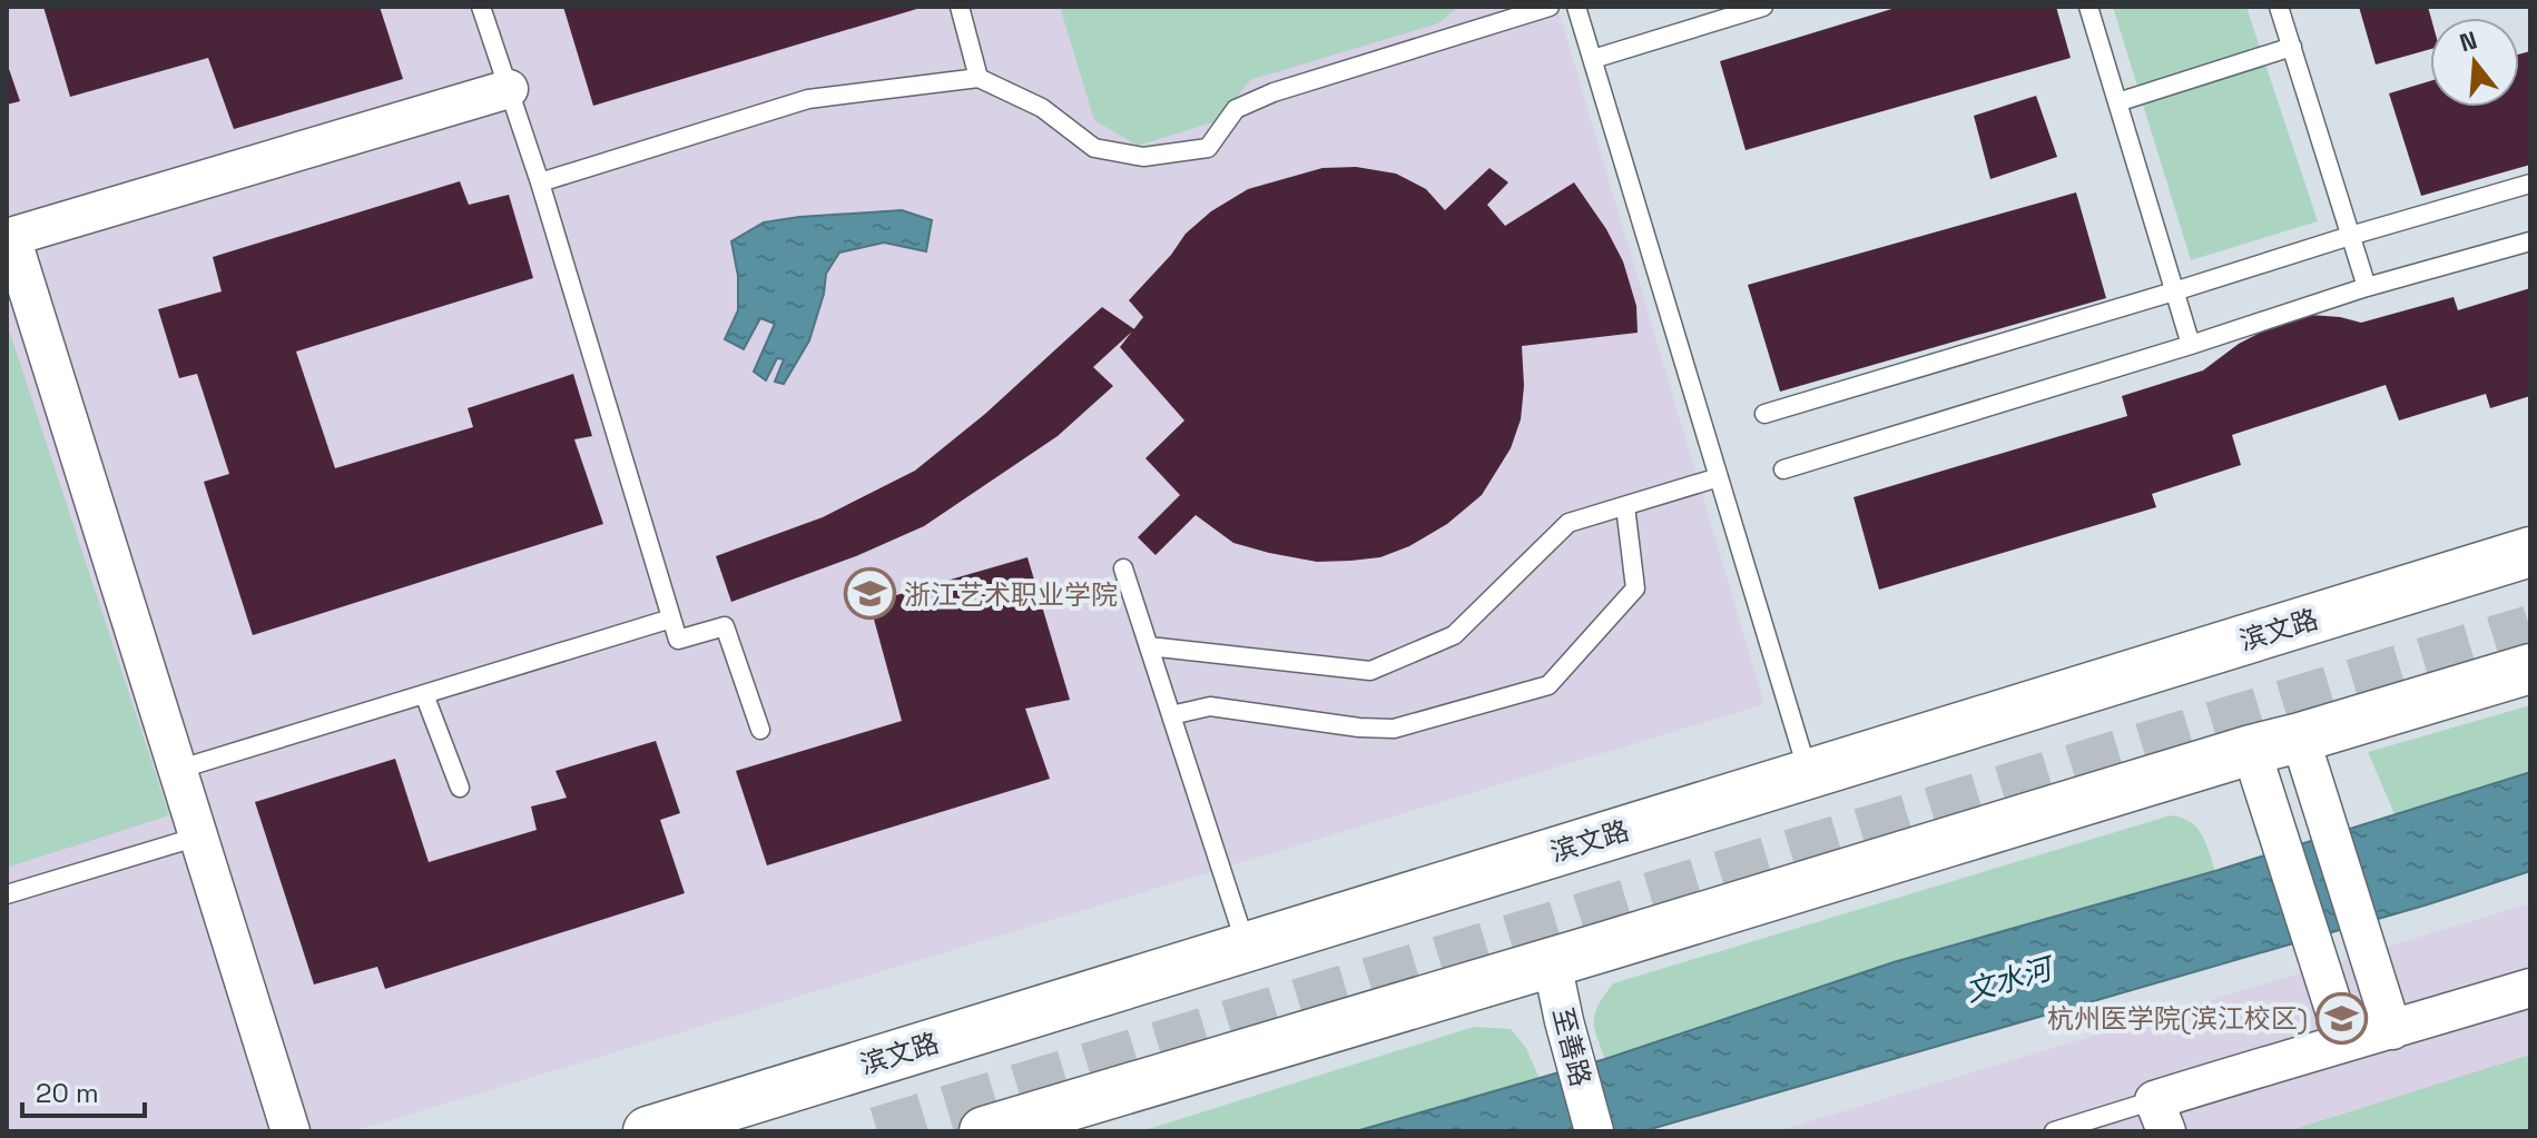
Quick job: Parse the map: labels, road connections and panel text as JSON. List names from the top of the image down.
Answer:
{
  "streets": {
    "main road": ["滨文路"],
    "street": ["至善路"]
  },
  "water": ["文水河"],
  "places": {
    "school or university": ["浙江艺术职业学院", "杭州医学院(滨江校区)"]
  },
  "scale_bar": "20 m",
  "north": "top"
}
